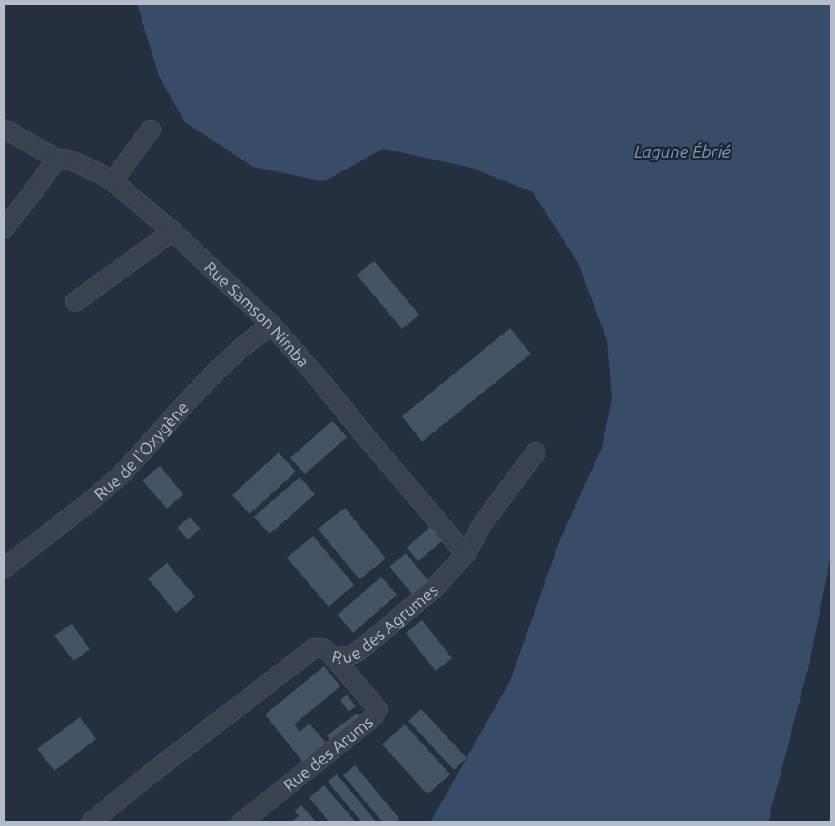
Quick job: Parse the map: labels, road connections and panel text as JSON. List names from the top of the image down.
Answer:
{
  "streets": {
    "street": [
      "Rue Samson Nimba",
      "Rue de l'Oxygène",
      "Rue des Agrumes",
      "Rue des Arums"
    ]
  },
  "crossings": [
    ["Rue Samson Nimba", "Rue de l'Oxygène"],
    ["Rue Samson Nimba", "Rue des Agrumes"],
    ["Rue des Agrumes", "Rue des Arums"]
  ],
  "water": ["Lagune Ébrié"]
}
